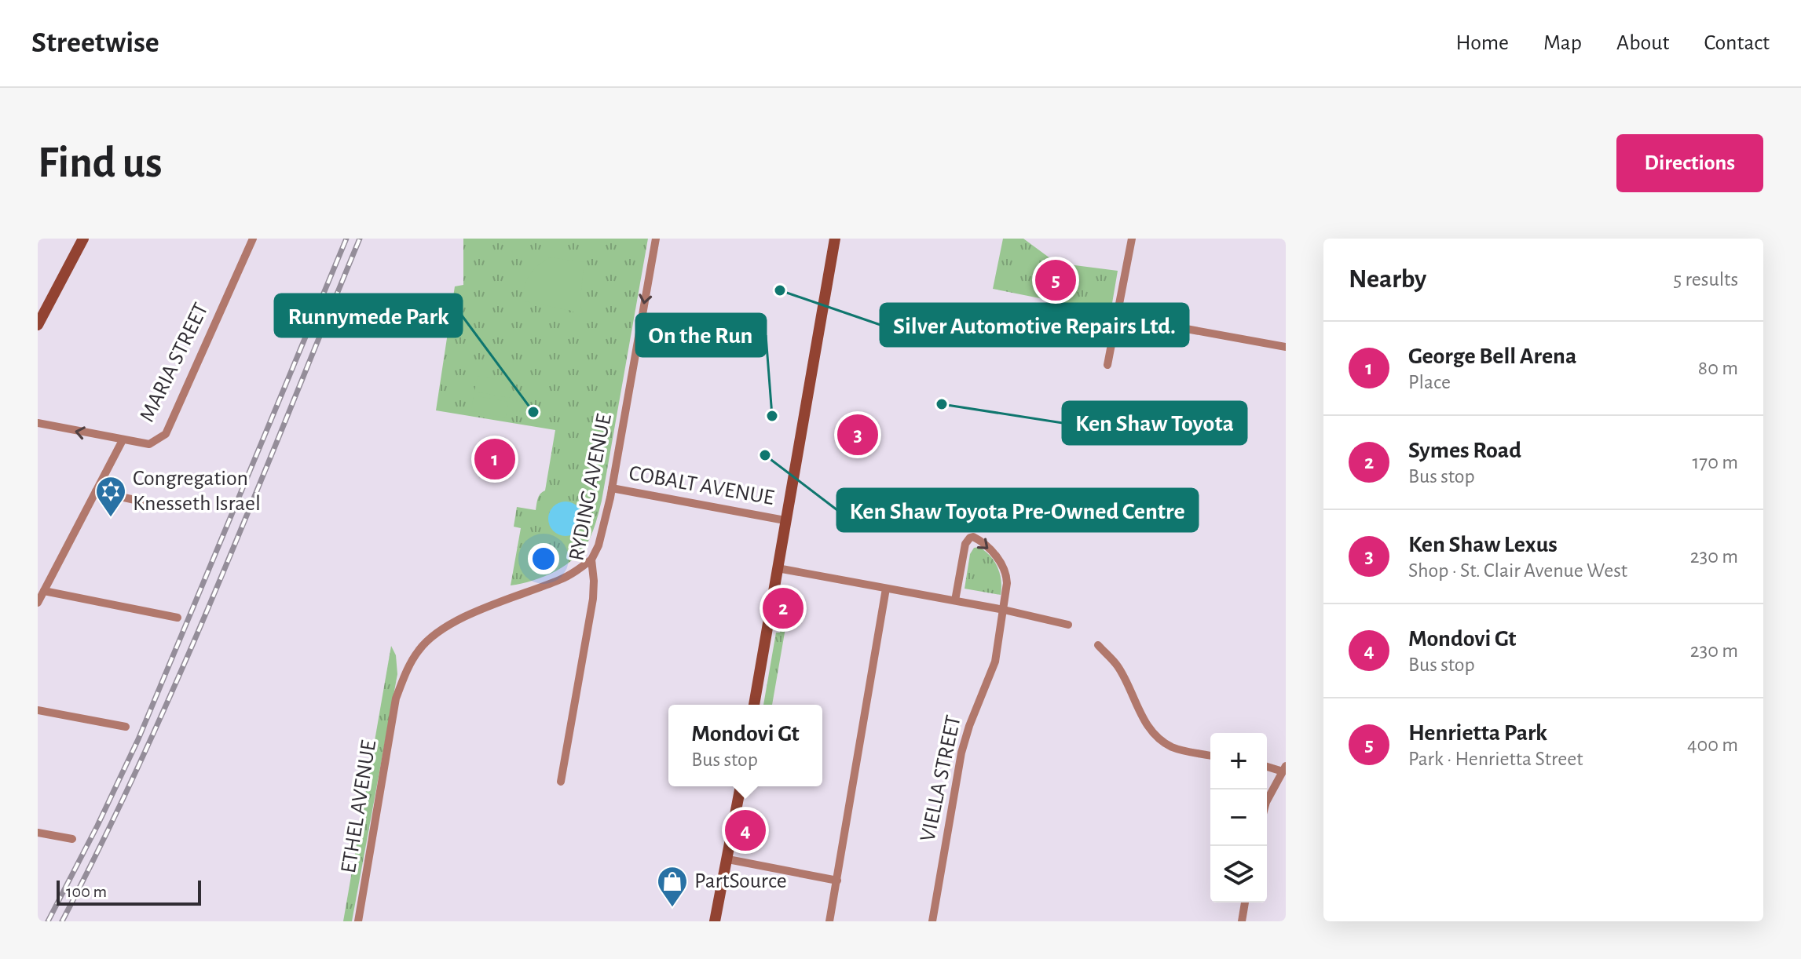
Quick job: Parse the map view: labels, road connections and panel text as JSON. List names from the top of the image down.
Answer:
{
  "streets": {
    "street": [
      "MARIA STREET",
      "COBALT AVENUE",
      "RYDING AVENUE",
      "VIELLA STREET",
      "ETHEL AVENUE"
    ]
  },
  "crossings": [
    ["COBALT AVENUE", "RYDING AVENUE"],
    ["RYDING AVENUE", "ETHEL AVENUE"]
  ],
  "one_way": ["RYDING AVENUE"],
  "places": {
    "other": [
      "Silver Automotive Repairs Ltd.",
      "Ken Shaw Toyota",
      "Runnymede Park",
      "On the Run",
      "Ken Shaw Toyota Pre-Owned Centre"
    ],
    "synagogue": ["Congregation Knesseth Israel"],
    "shop": ["PartSource"]
  },
  "scale_bar": "100 m",
  "page": {
    "header": "Streetwise",
    "nav": [
      "Home",
      "Map",
      "About",
      "Contact"
    ],
    "buttons": "Directions",
    "title": "Find us",
    "heading": ["Nearby", "5 results"],
    "pins": [
      "5",
      "3",
      "1",
      "2",
      "4"
    ],
    "list": [
      {
        "mark": "1",
        "name": "George Bell Arena",
        "note": "Place",
        "value": "80 m"
      },
      {
        "mark": "2",
        "name": "Symes Road",
        "note": "Bus stop",
        "value": "170 m"
      },
      {
        "mark": "3",
        "name": "Ken Shaw Lexus",
        "note": "Shop · St. Clair Avenue West",
        "value": "230 m"
      },
      {
        "mark": "4",
        "name": "Mondovi Gt",
        "note": "Bus stop",
        "value": "230 m"
      },
      {
        "mark": "5",
        "name": "Henrietta Park",
        "note": "Park · Henrietta Street",
        "value": "400 m"
      }
    ],
    "popup": ["Mondovi Gt", "Bus stop"],
    "map_buttons": ["+", "−"],
    "scale": "100 m"
  }
}
